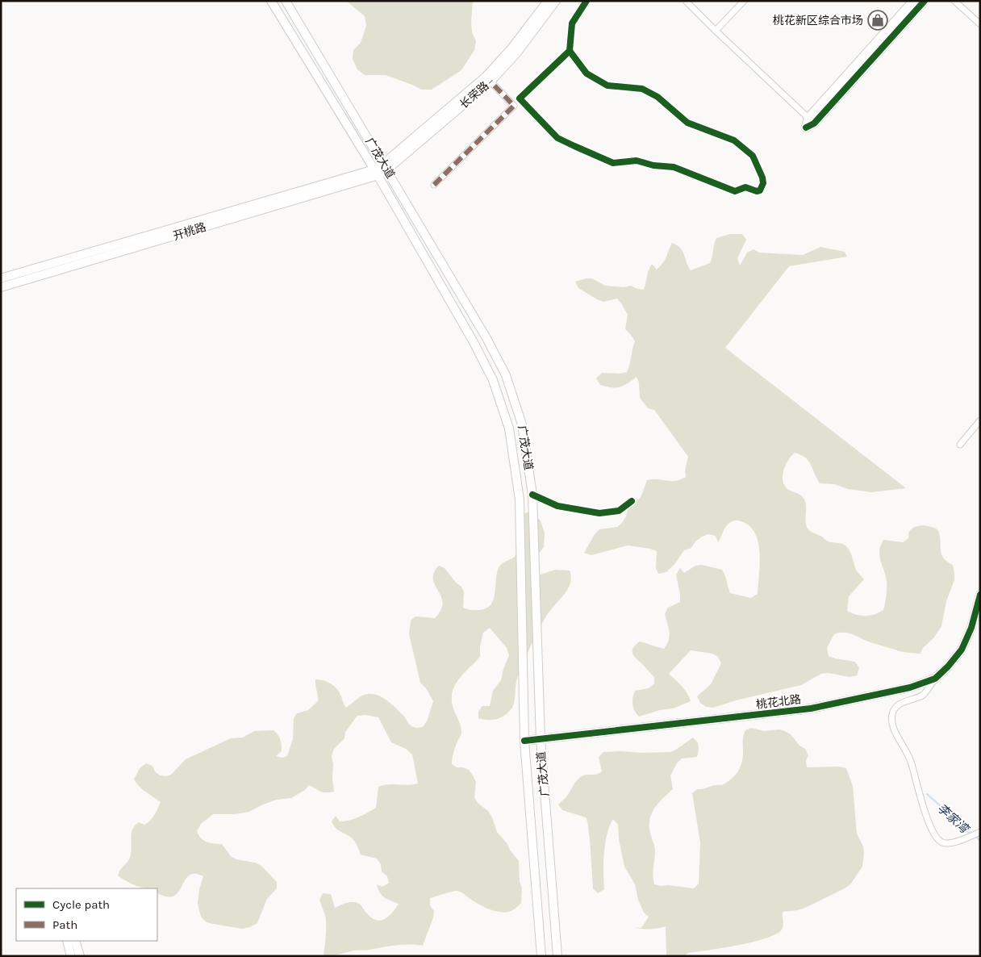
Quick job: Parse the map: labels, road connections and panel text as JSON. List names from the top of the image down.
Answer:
{
  "streets": {
    "main road": [
      "长荣路",
      "广茂大道",
      "开桃路",
      "桃花北路"
    ]
  },
  "crossings": [
    ["长荣路", "广茂大道"],
    ["长荣路", "开桃路"],
    ["广茂大道", "开桃路"],
    ["广茂大道", "桃花北路"]
  ],
  "water": ["李家湾"],
  "places": {
    "shop": ["桃花新区综合市场"]
  },
  "legend": ["Cycle path", "Path"]
}
